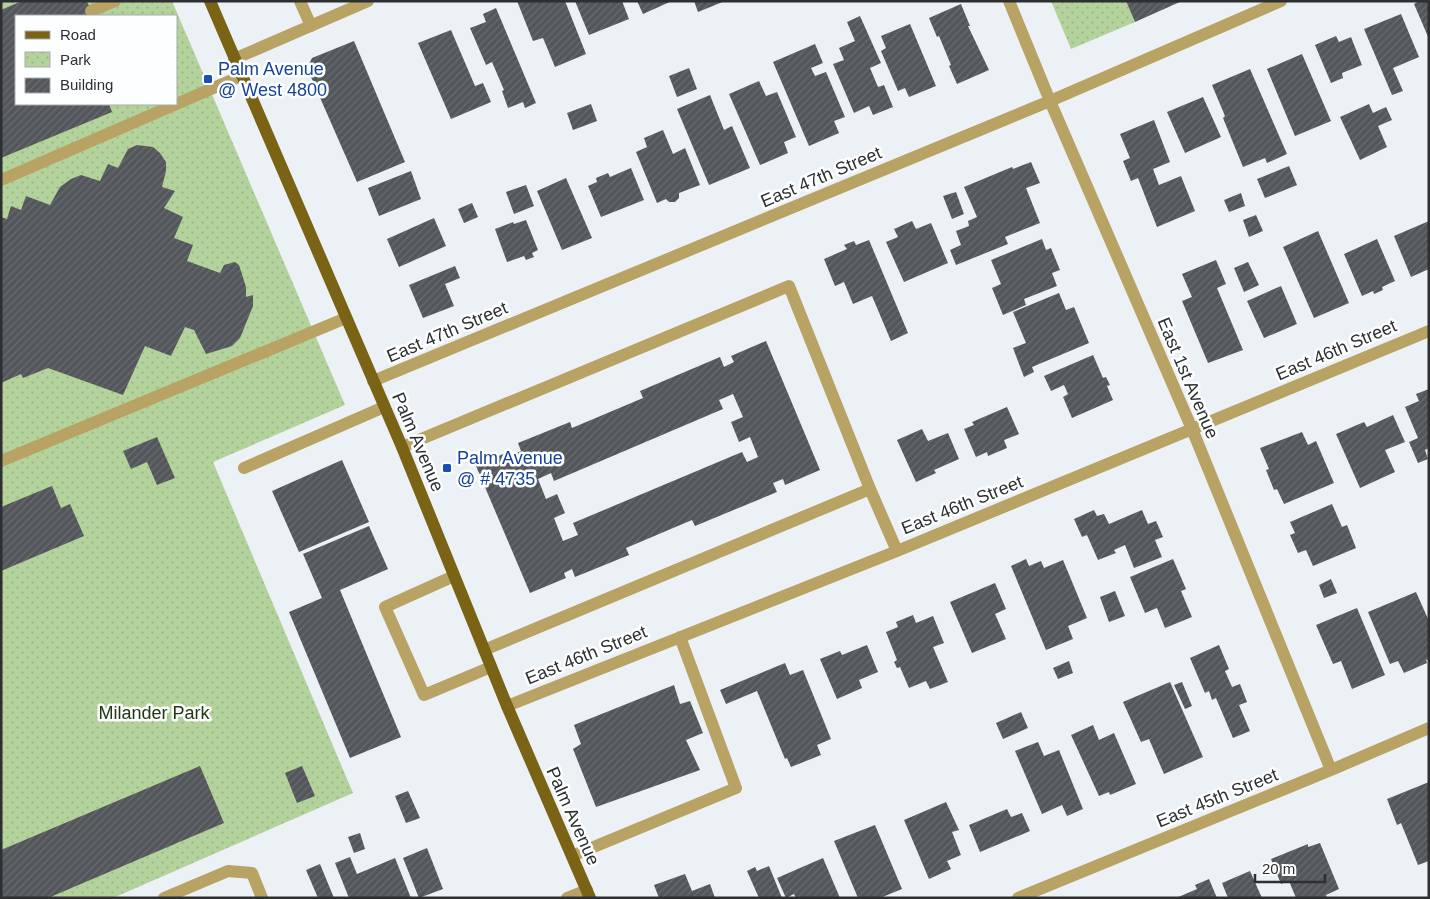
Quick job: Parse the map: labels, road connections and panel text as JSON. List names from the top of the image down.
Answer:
{
  "streets": {
    "main road": ["Palm Avenue"],
    "street": [
      "East 47th Street",
      "East 46th Street",
      "East 1st Avenue",
      "East 45th Street"
    ]
  },
  "crossings": [
    ["East 47th Street", "East 1st Avenue"],
    ["East 47th Street", "Palm Avenue"],
    ["East 46th Street", "East 1st Avenue"],
    ["East 46th Street", "Palm Avenue"],
    ["East 1st Avenue", "East 45th Street"]
  ],
  "parks": ["Milander Park"],
  "places": {
    "transit": ["Palm Avenue @ West 4800", "Palm Avenue @ # 4735"]
  },
  "legend": ["Road", "Park", "Building"],
  "scale_bar": "20 m"
}
